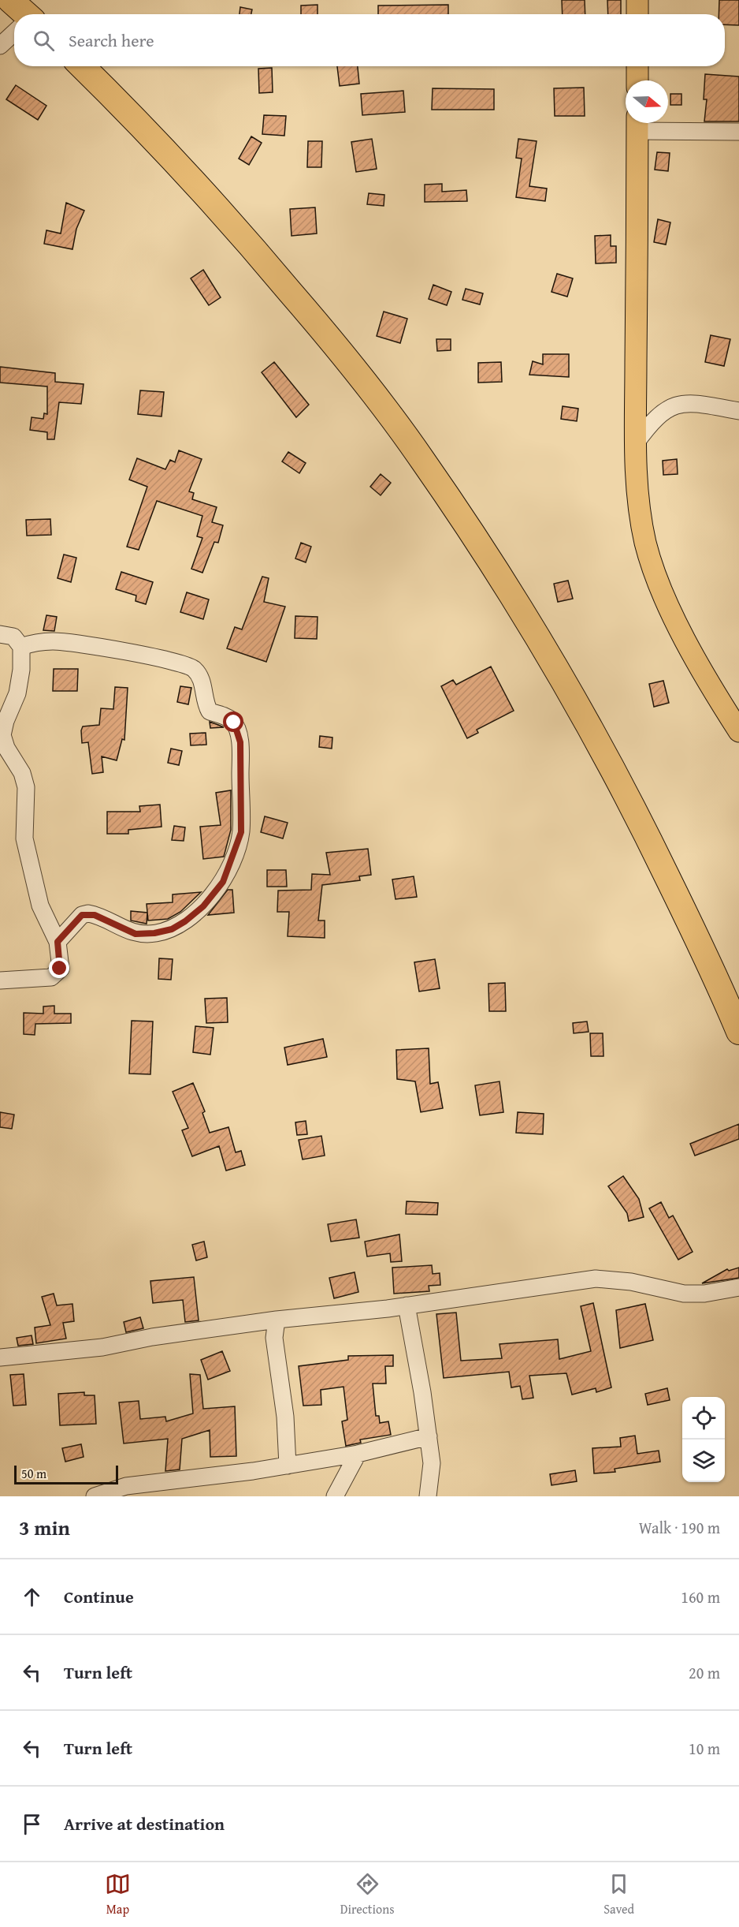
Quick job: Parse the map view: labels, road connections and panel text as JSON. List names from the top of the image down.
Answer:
{
  "scale_bar": "50 m",
  "north": "right",
  "page": {
    "search": "Search here",
    "scale": "50 m",
    "heading": ["3 min", "Walk · 190 m"],
    "list": [
      ["Continue", "160 m"],
      ["Turn left", "20 m"],
      ["Turn left", "10 m"],
      "Arrive at destination"
    ],
    "nav": ["Map", "Directions", "Saved"]
  }
}
